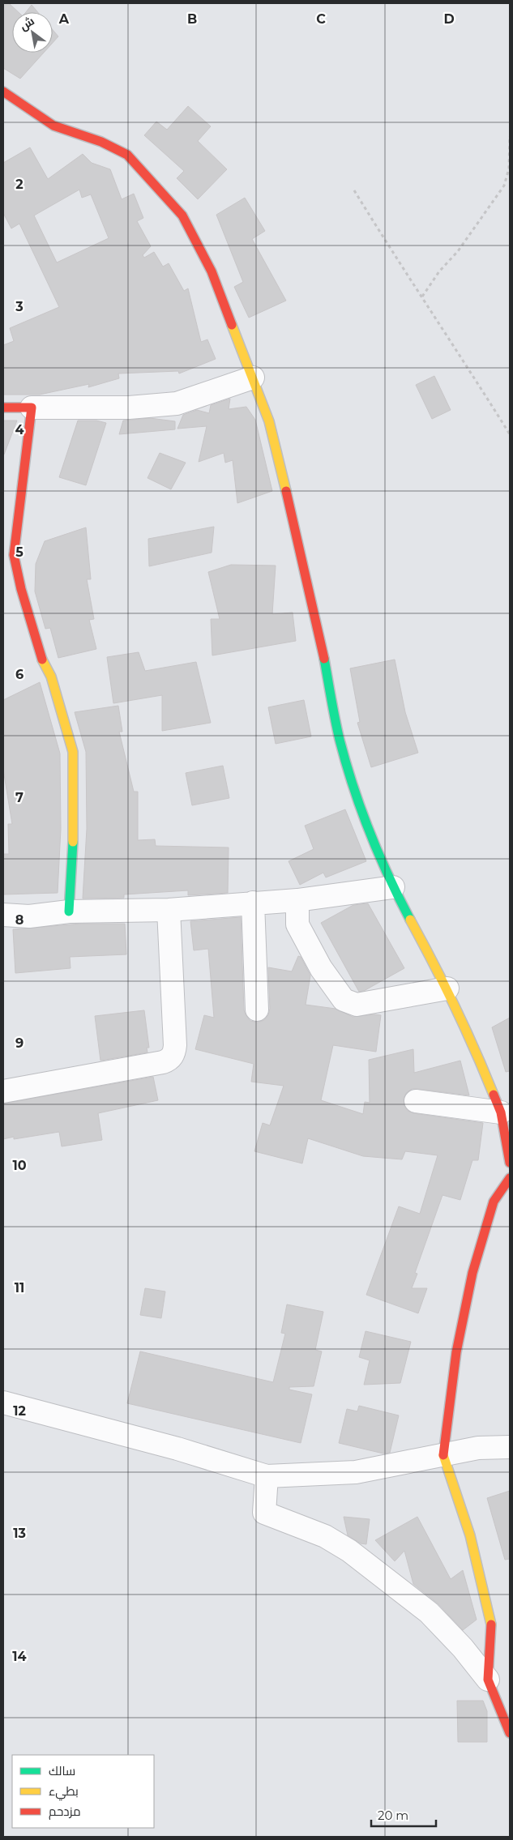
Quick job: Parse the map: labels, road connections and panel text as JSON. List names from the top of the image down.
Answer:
{
  "legend": ["سالك", "بطيء", "مزدحم"],
  "scale_bar": "20 m",
  "north": "top left",
  "grid": {
    "columns": [
      "A",
      "B",
      "C",
      "D"
    ],
    "rows": [
      "2",
      "3",
      "4",
      "5",
      "6",
      "7",
      "8",
      "9",
      "10",
      "11",
      "12",
      "13",
      "14"
    ]
  }
}
